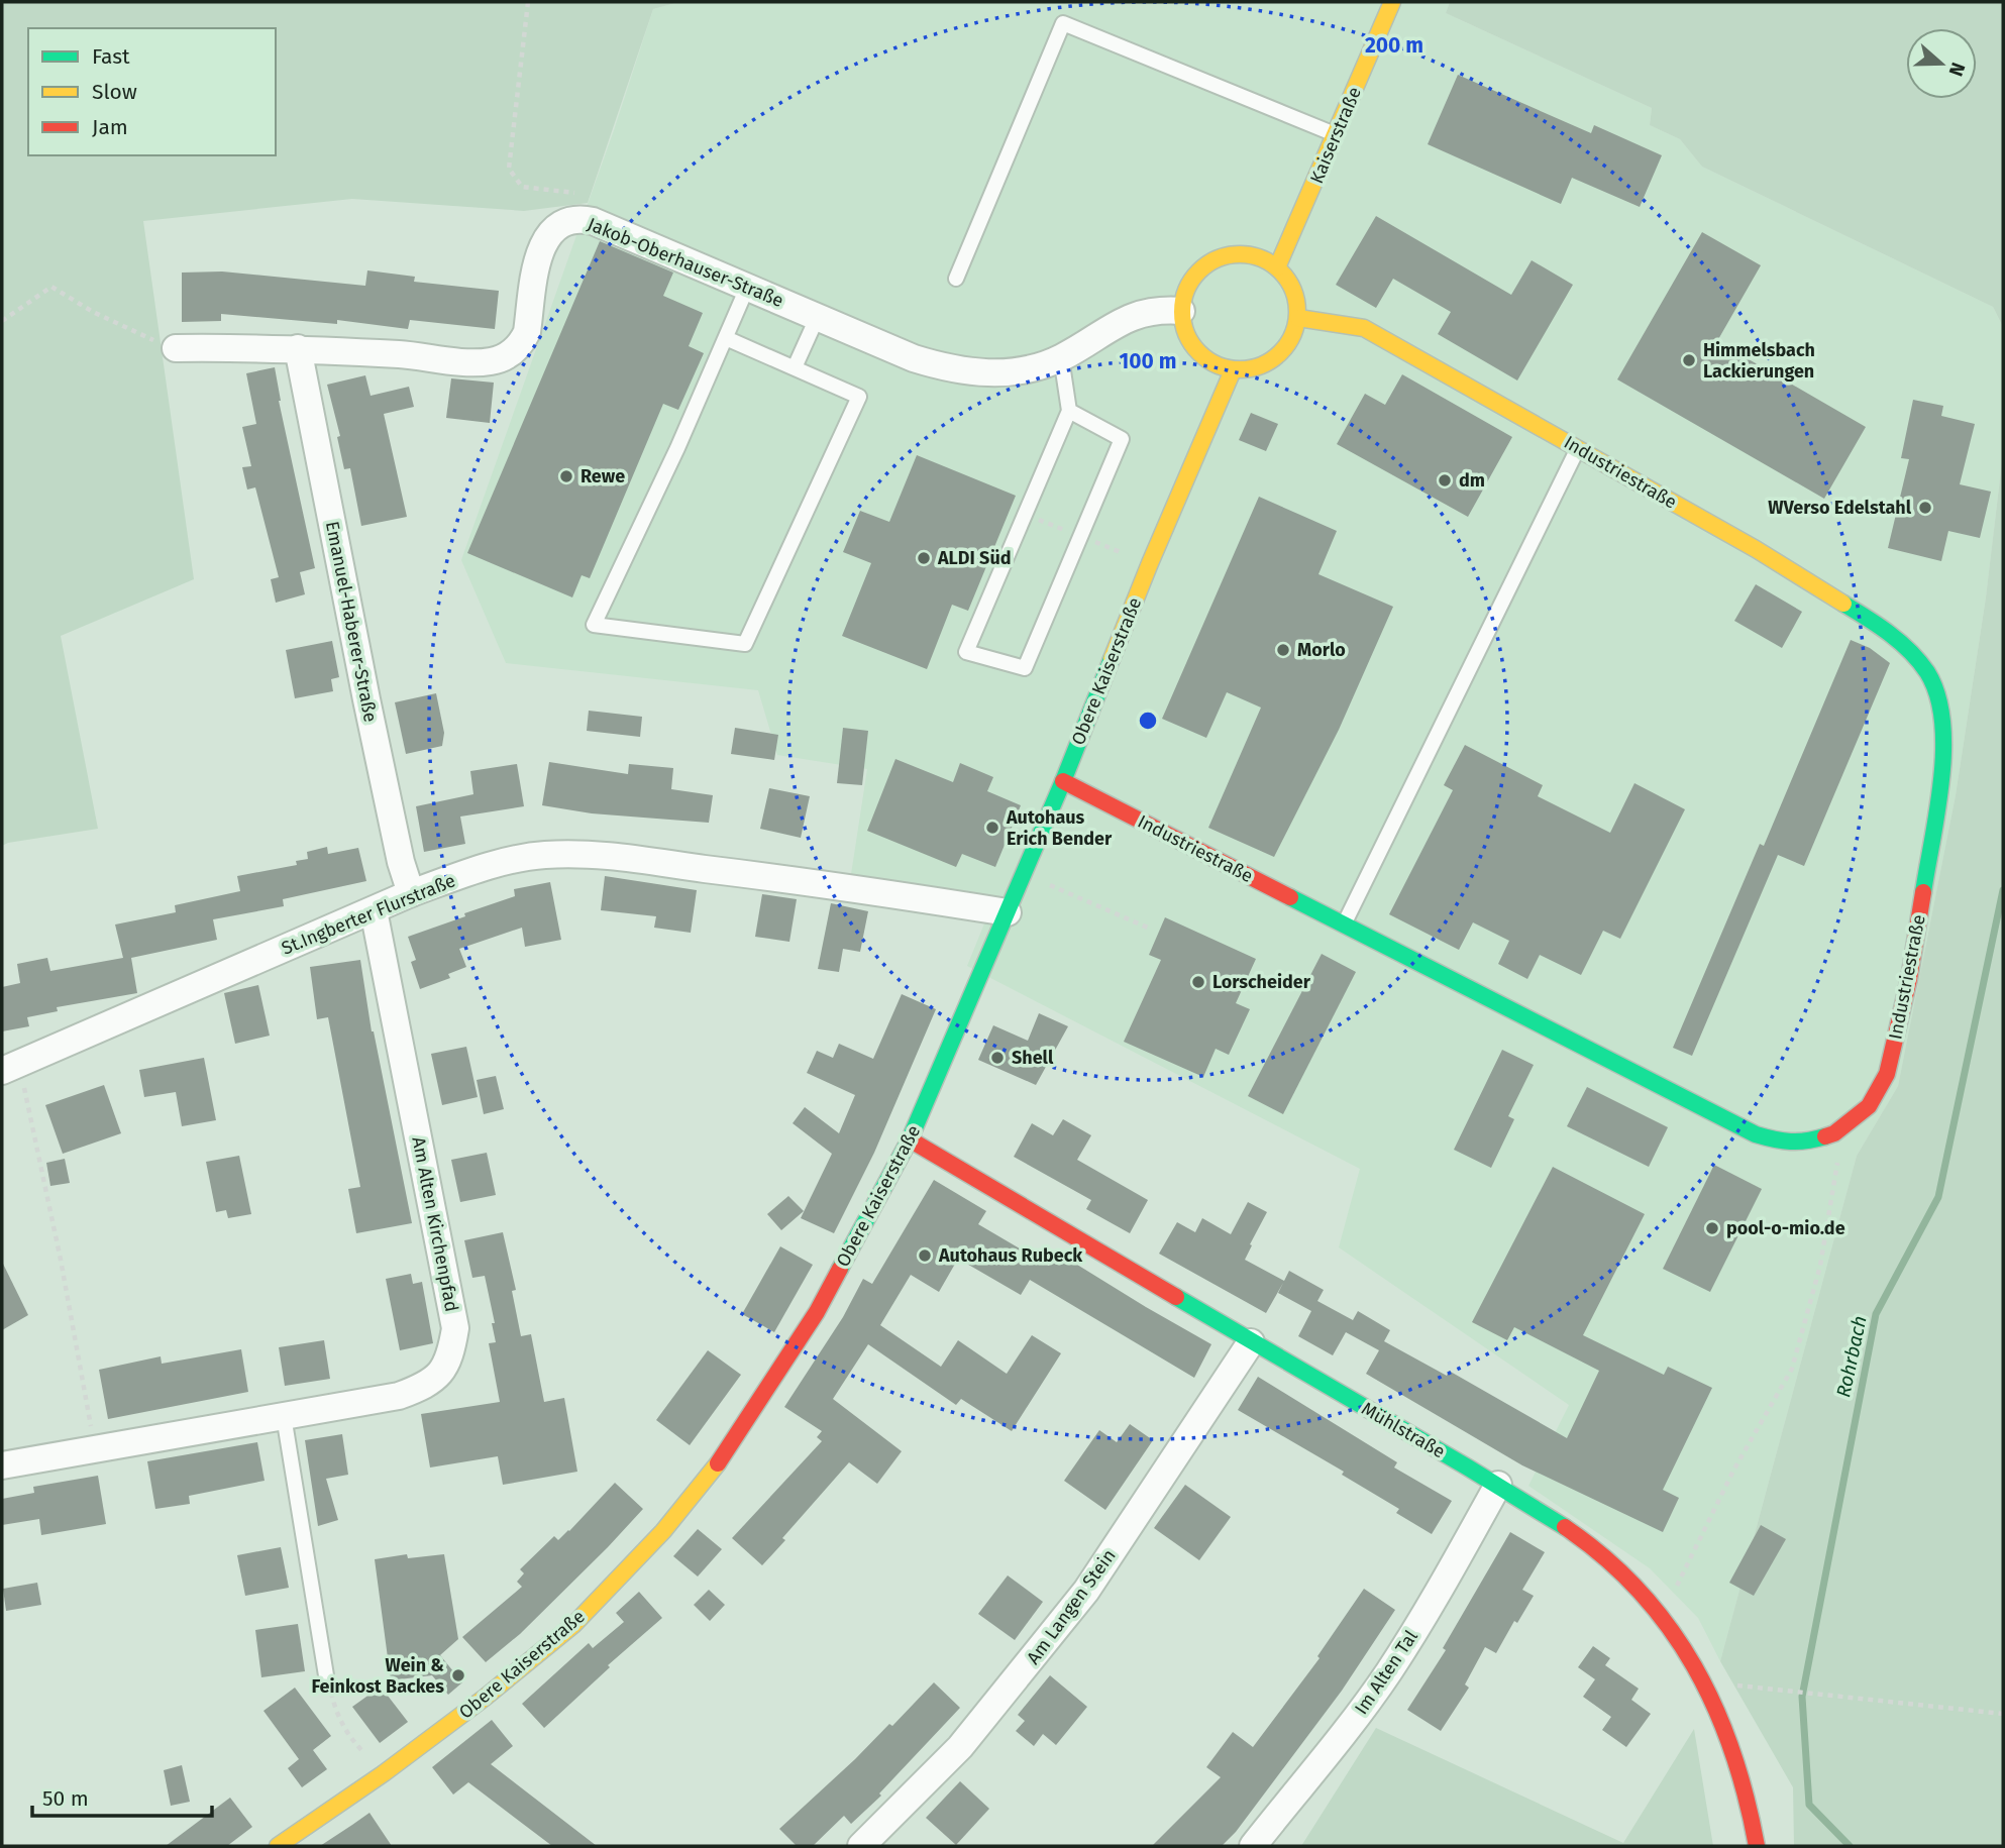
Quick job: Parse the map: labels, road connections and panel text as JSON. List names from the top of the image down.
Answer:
{
  "streets": {
    "street": [
      "Kaiserstraße",
      "Jakob-Oberhauser-Straße",
      "Industriestraße",
      "Emanuel-Haberer-Straße",
      "Obere Kaiserstraße",
      "St.Ingberter Flurstraße",
      "Am Alten Kirchenpfad",
      "Mühlstraße",
      "Am Langen Stein",
      "Im Alten Tal"
    ]
  },
  "crossings": [
    ["Kaiserstraße", "Jakob-Oberhauser-Straße"],
    ["Kaiserstraße", "Industriestraße"],
    ["Kaiserstraße", "Obere Kaiserstraße"],
    ["Jakob-Oberhauser-Straße", "Industriestraße"],
    ["Jakob-Oberhauser-Straße", "Emanuel-Haberer-Straße"],
    ["Jakob-Oberhauser-Straße", "Obere Kaiserstraße"],
    ["Industriestraße", "Obere Kaiserstraße"],
    ["Emanuel-Haberer-Straße", "St.Ingberter Flurstraße"],
    ["Obere Kaiserstraße", "St.Ingberter Flurstraße"],
    ["Obere Kaiserstraße", "Mühlstraße"],
    ["St.Ingberter Flurstraße", "Am Alten Kirchenpfad"],
    ["Mühlstraße", "Am Langen Stein"],
    ["Mühlstraße", "Im Alten Tal"]
  ],
  "water": ["Rohrbach"],
  "places": [
    "Himmelsbach Lackierungen",
    "Rewe",
    "dm",
    "WVerso Edelstahl",
    "ALDI Süd",
    "Morlo",
    "Autohaus Erich Bender",
    "Lorscheider",
    "Shell",
    "pool-o-mio.de",
    "Autohaus Rubeck",
    "Wein & Feinkost Backes"
  ],
  "legend": ["Fast", "Slow", "Jam"],
  "scale_bar": "50 m",
  "north": "right",
  "rings": ["200 m", "100 m"]
}
